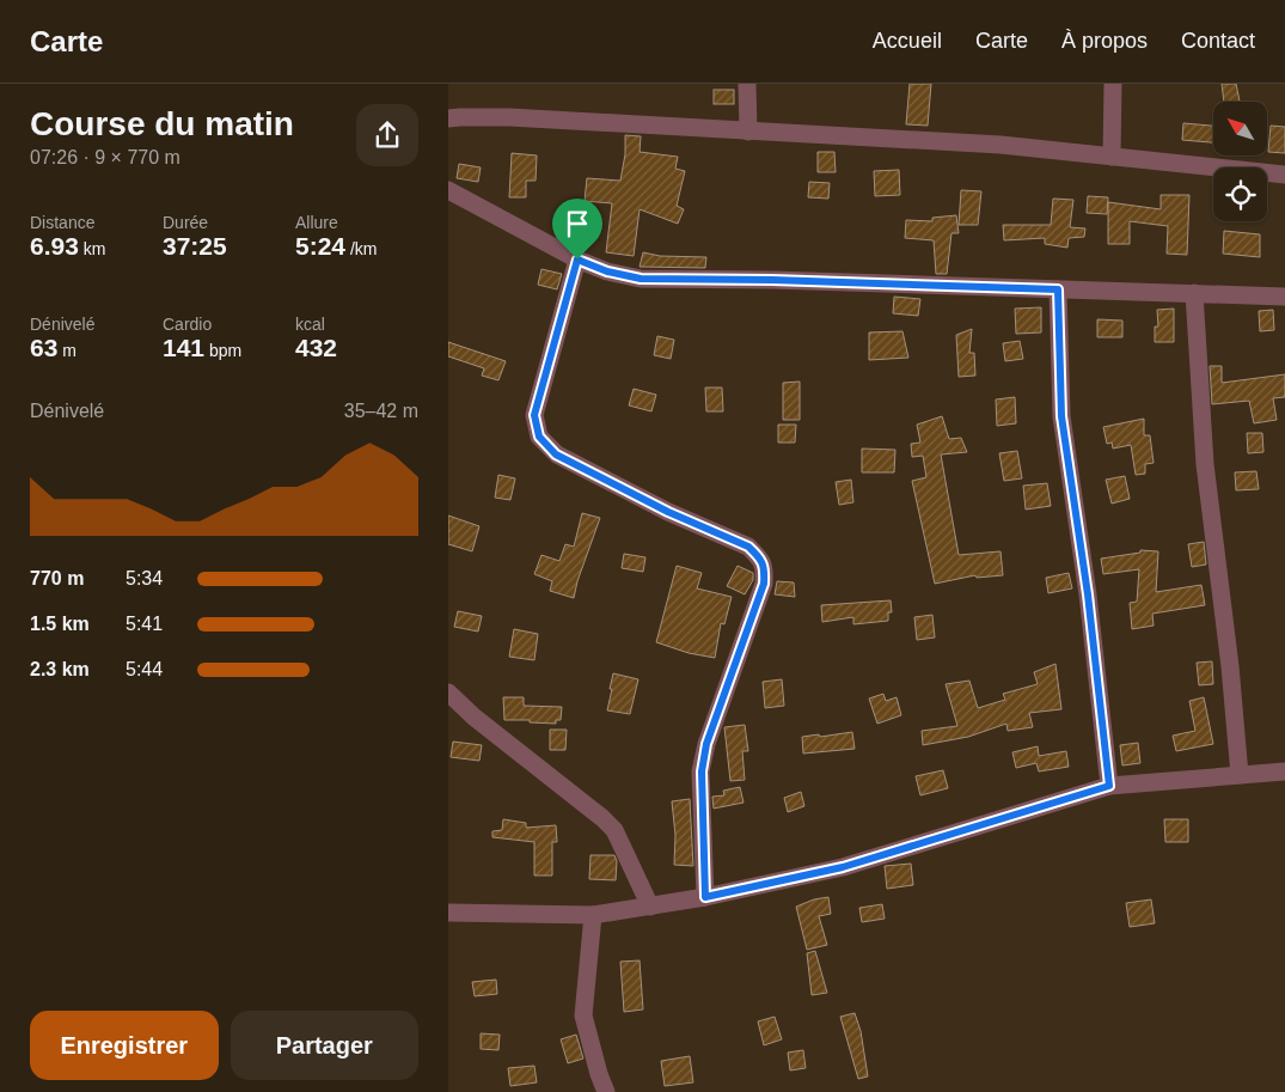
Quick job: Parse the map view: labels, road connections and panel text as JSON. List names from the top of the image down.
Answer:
{
  "north": "top left",
  "page": {
    "header": "Carte",
    "nav": [
      "Accueil",
      "Carte",
      "À propos",
      "Contact"
    ],
    "heading": ["Course du matin", "07:26 · 9 × 770 m"],
    "stats": [
      ["Distance", "6.93 km"],
      ["Durée", "37:25"],
      ["Allure", "5:24 /km"],
      ["Dénivelé", "63 m"],
      ["Cardio", "141 bpm"],
      ["kcal", "432"]
    ],
    "chart": ["Dénivelé", "35–42 m"],
    "list": [
      {
        "name": "770 m",
        "note": "5:34"
      },
      {
        "name": "1.5 km",
        "note": "5:41"
      },
      {
        "name": "2.3 km",
        "note": "5:44"
      }
    ],
    "buttons": ["Enregistrer", "Partager"]
  }
}
